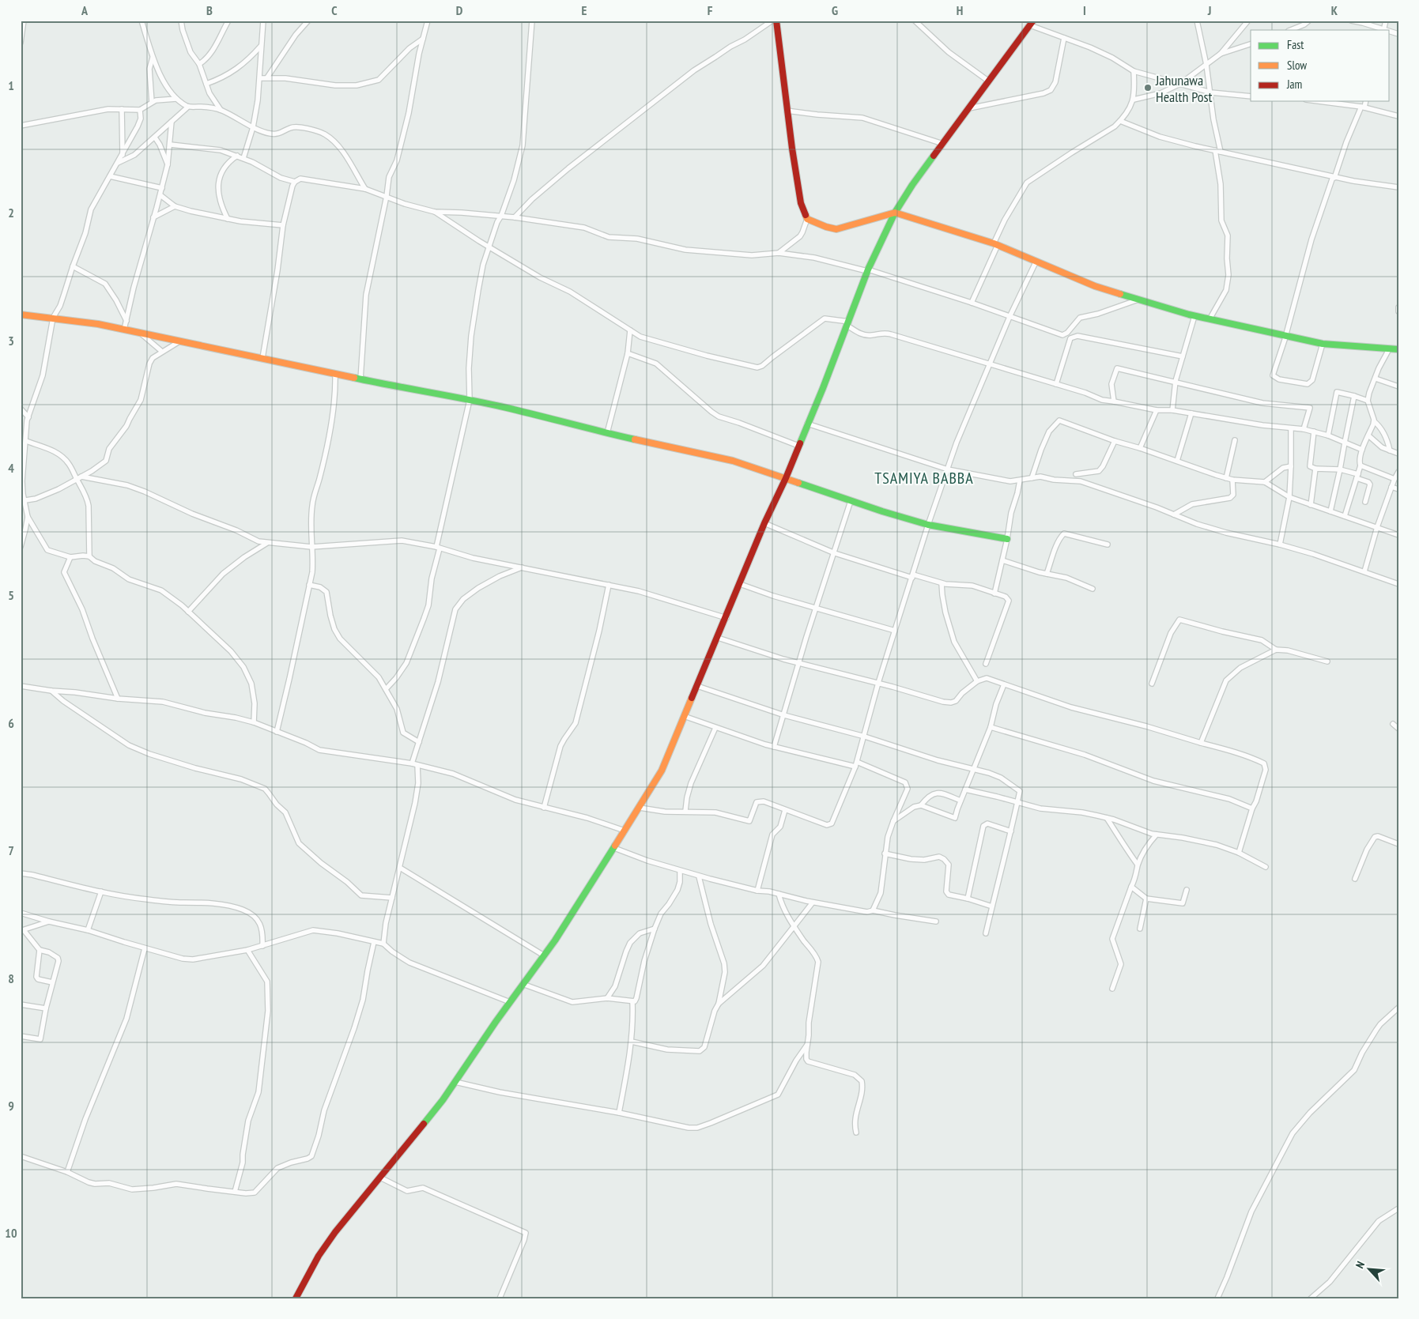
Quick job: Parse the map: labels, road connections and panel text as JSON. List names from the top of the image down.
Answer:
{
  "districts": ["TSAMIYA BABBA"],
  "places": ["Jahunawa Health Post"],
  "legend": ["Fast", "Slow", "Jam"],
  "north": "top left",
  "grid": {
    "columns": [
      "A",
      "B",
      "C",
      "D",
      "E",
      "F",
      "G",
      "H",
      "I",
      "J",
      "K"
    ],
    "rows": [
      "1",
      "2",
      "3",
      "4",
      "5",
      "6",
      "7",
      "8",
      "9",
      "10"
    ]
  }
}
